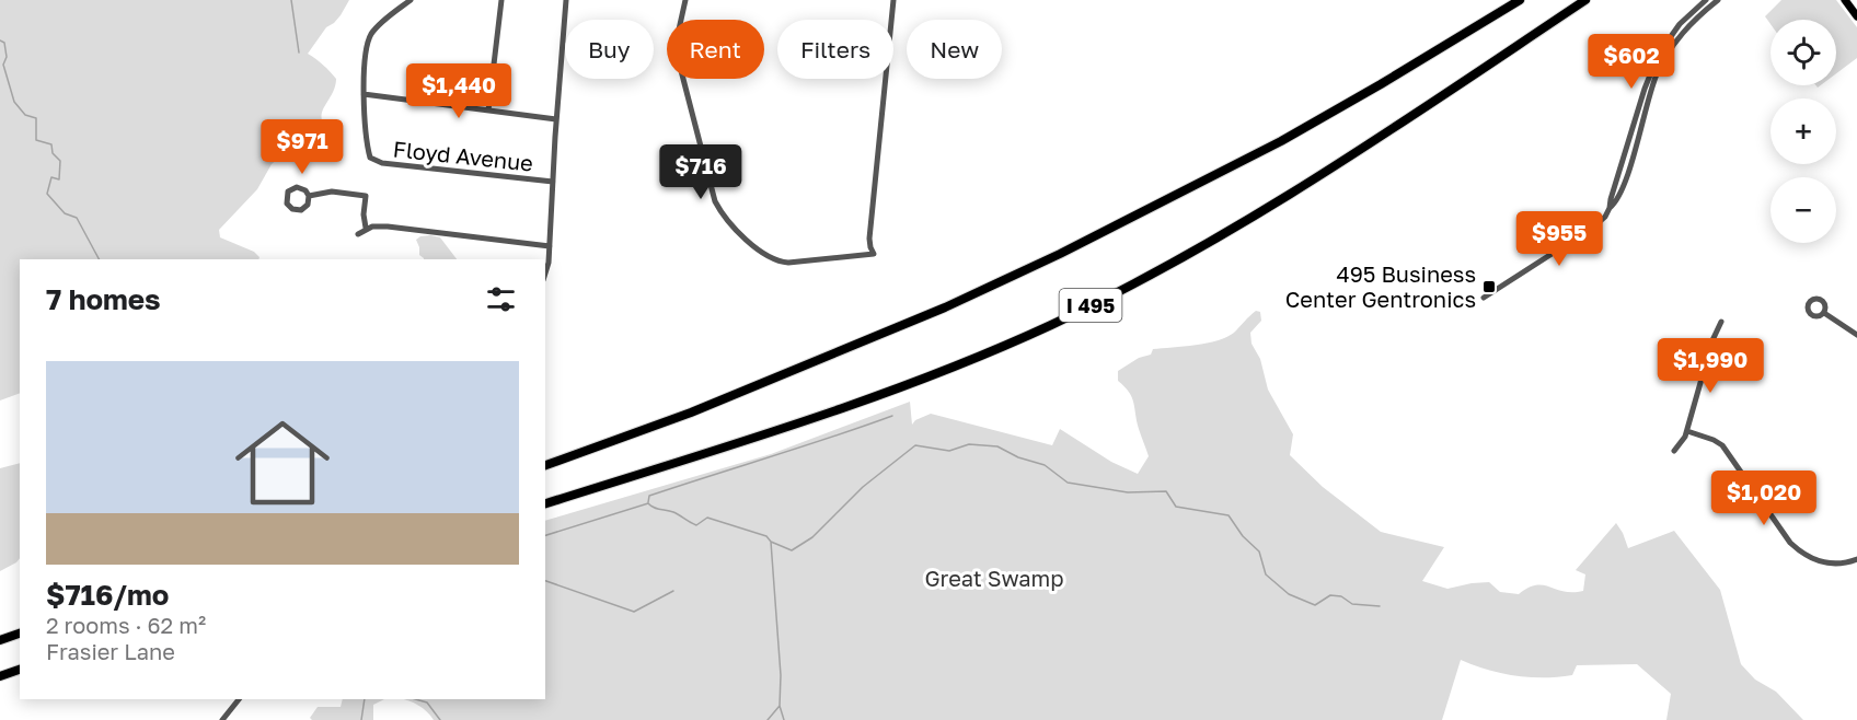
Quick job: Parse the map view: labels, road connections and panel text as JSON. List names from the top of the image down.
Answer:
{
  "streets": {
    "highway": ["I 495"],
    "street": ["Floyd Avenue"]
  },
  "parks": ["Great Swamp"],
  "places": {
    "transit": ["495 Business Center Gentronics"]
  },
  "page": {
    "map_buttons": ["+", "−"],
    "chip": [
      "Buy",
      "Rent",
      "Filters",
      "New"
    ],
    "price": [
      "$602",
      "$1,440",
      "$971",
      "$716",
      "$955",
      "$1,990",
      "$1,020"
    ],
    "heading": "7 homes",
    "list": [
      {
        "name": "$716/mo",
        "note": "2 rooms · 62 m² · Frasier Lane"
      }
    ]
  }
}
